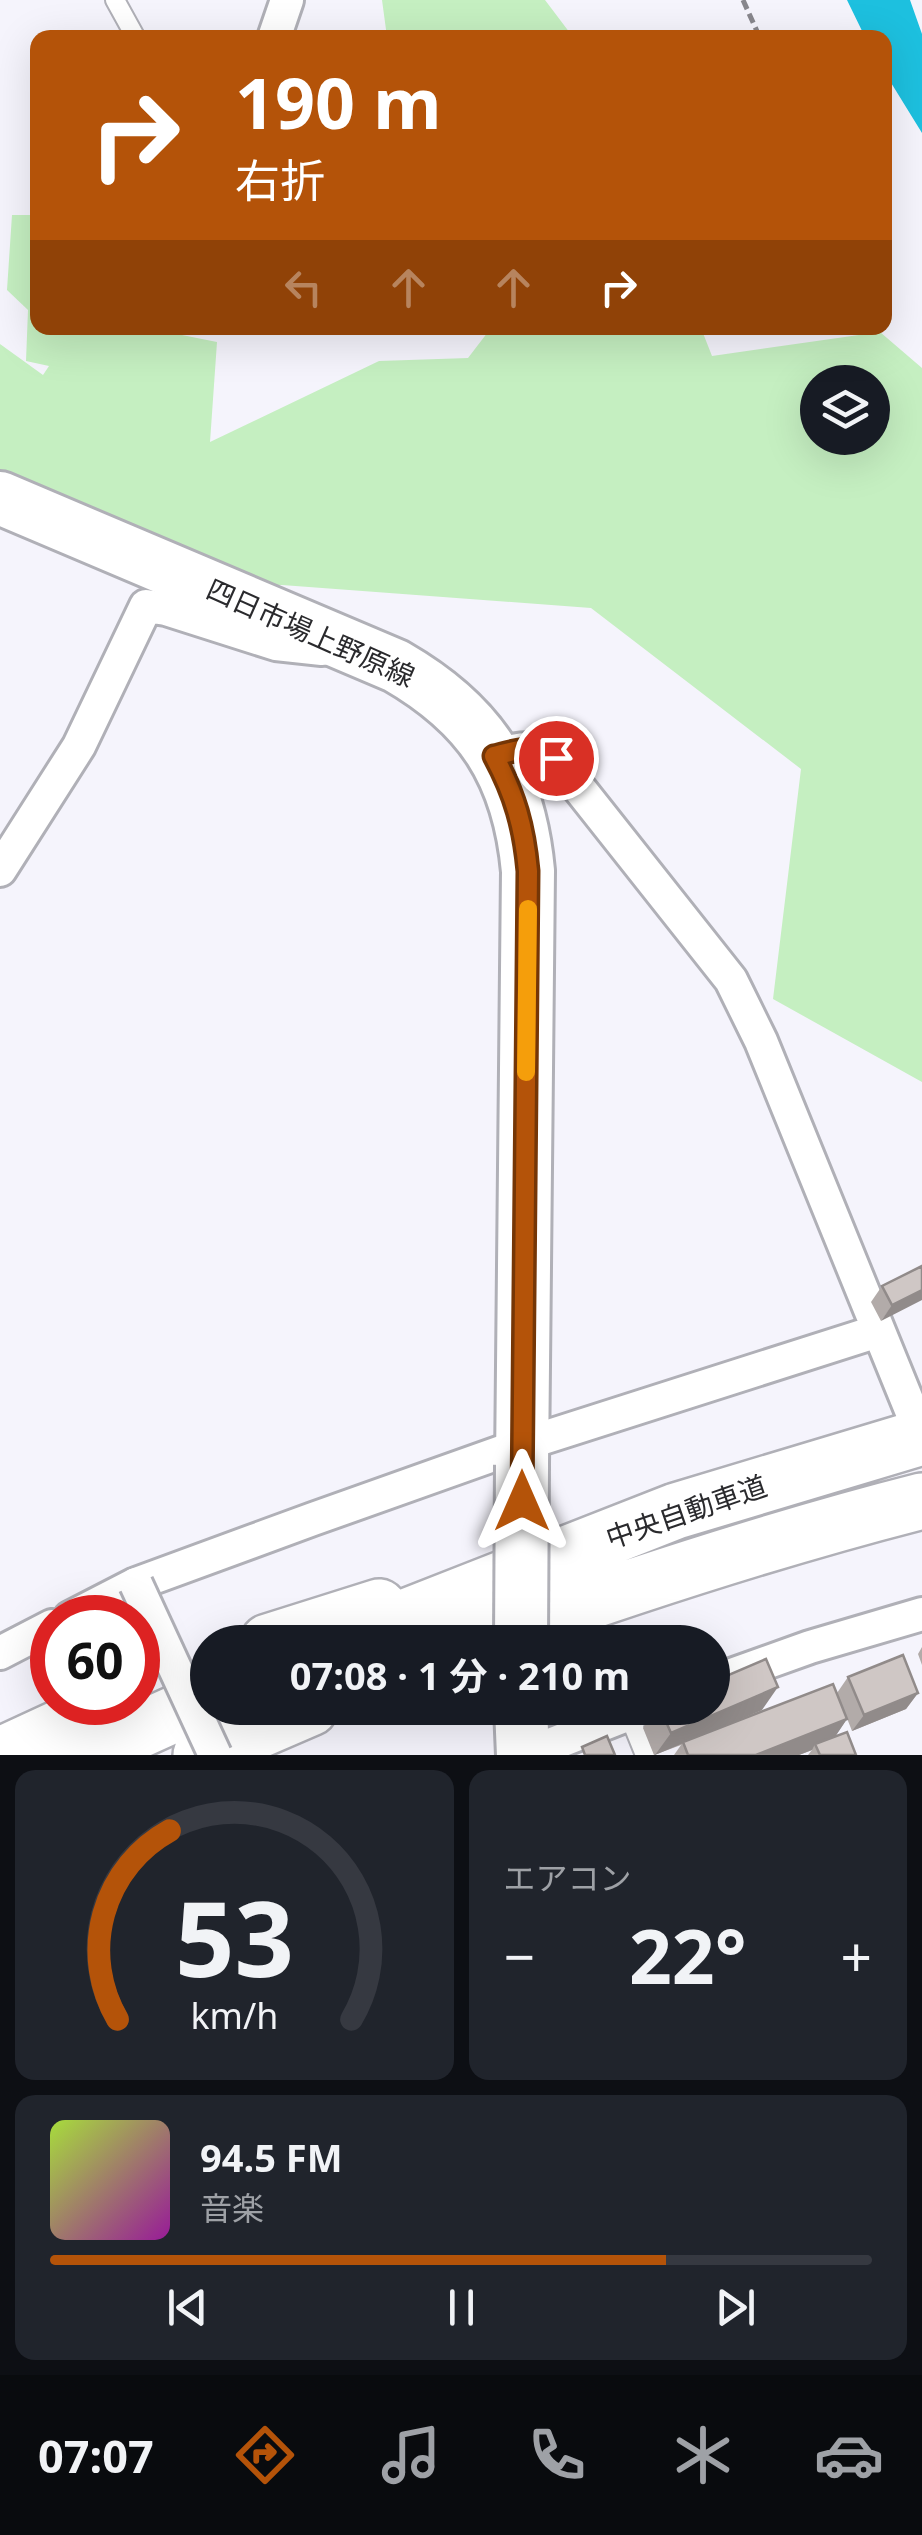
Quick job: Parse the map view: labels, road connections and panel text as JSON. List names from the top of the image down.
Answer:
{
  "streets": {
    "highway": ["中央自動車道"],
    "main road": ["四日市場上野原線"]
  },
  "page": {
    "turn": ["190 m", "右折"],
    "limit": "60",
    "trip": "07:08 · 1 分 · 210 m",
    "tile": "エアコン",
    "heat": ["−", "22°", "+"],
    "song": ["94.5 FM", "音楽"],
    "tabs": "07:07",
    "gauge": ["53", "km/h"]
  }
}
